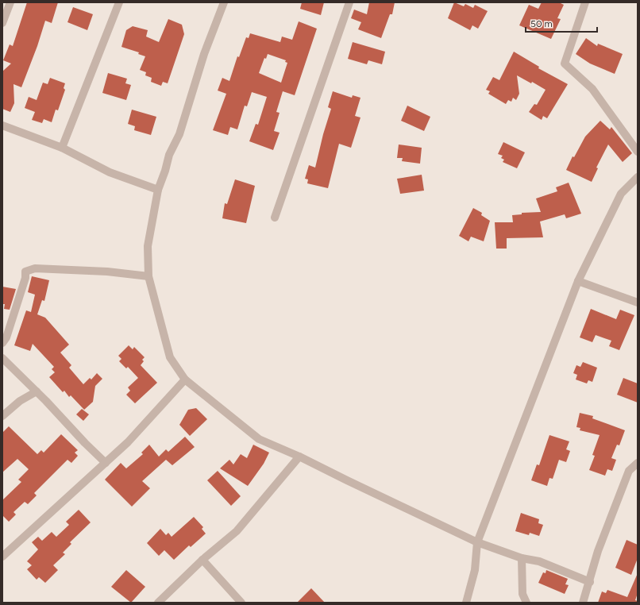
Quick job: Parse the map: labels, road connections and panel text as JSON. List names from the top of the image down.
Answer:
{
  "scale_bar": "50 m"
}
